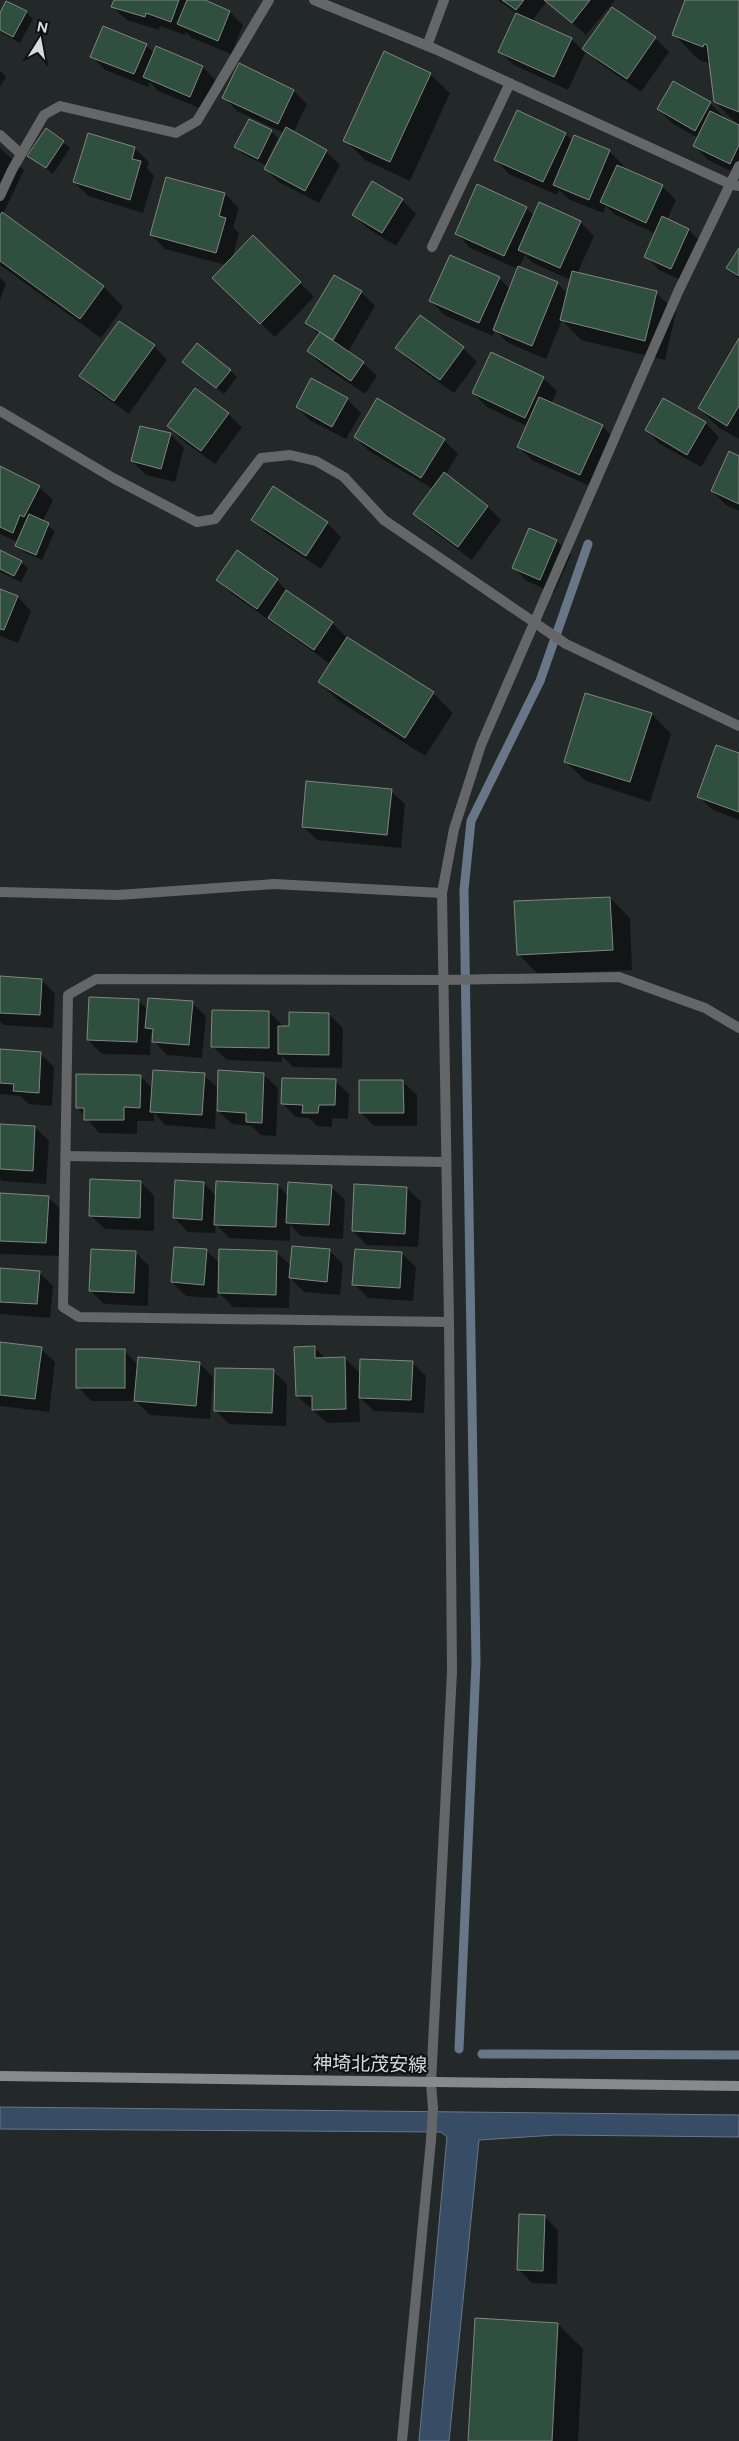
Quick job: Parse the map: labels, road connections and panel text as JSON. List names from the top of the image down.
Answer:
{
  "streets": {
    "main road": ["神埼北茂安線"]
  },
  "north": "top"
}
